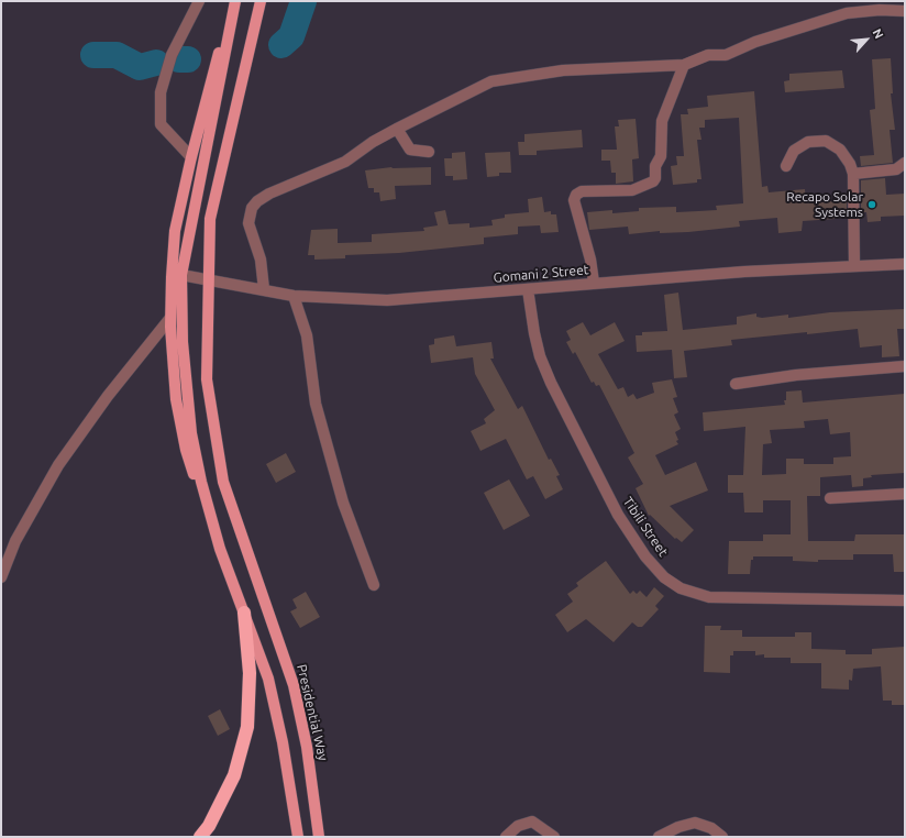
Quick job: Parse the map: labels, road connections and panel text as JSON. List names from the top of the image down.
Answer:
{
  "streets": {
    "main road": ["Presidential Way"],
    "street": ["Gomani 2 Street", "Tibili Street"]
  },
  "crossings": [
    ["Gomani 2 Street", "Tibili Street"],
    ["Gomani 2 Street", "Presidential Way"]
  ],
  "places": ["Recapo Solar Systems"],
  "north": "top right"
}
